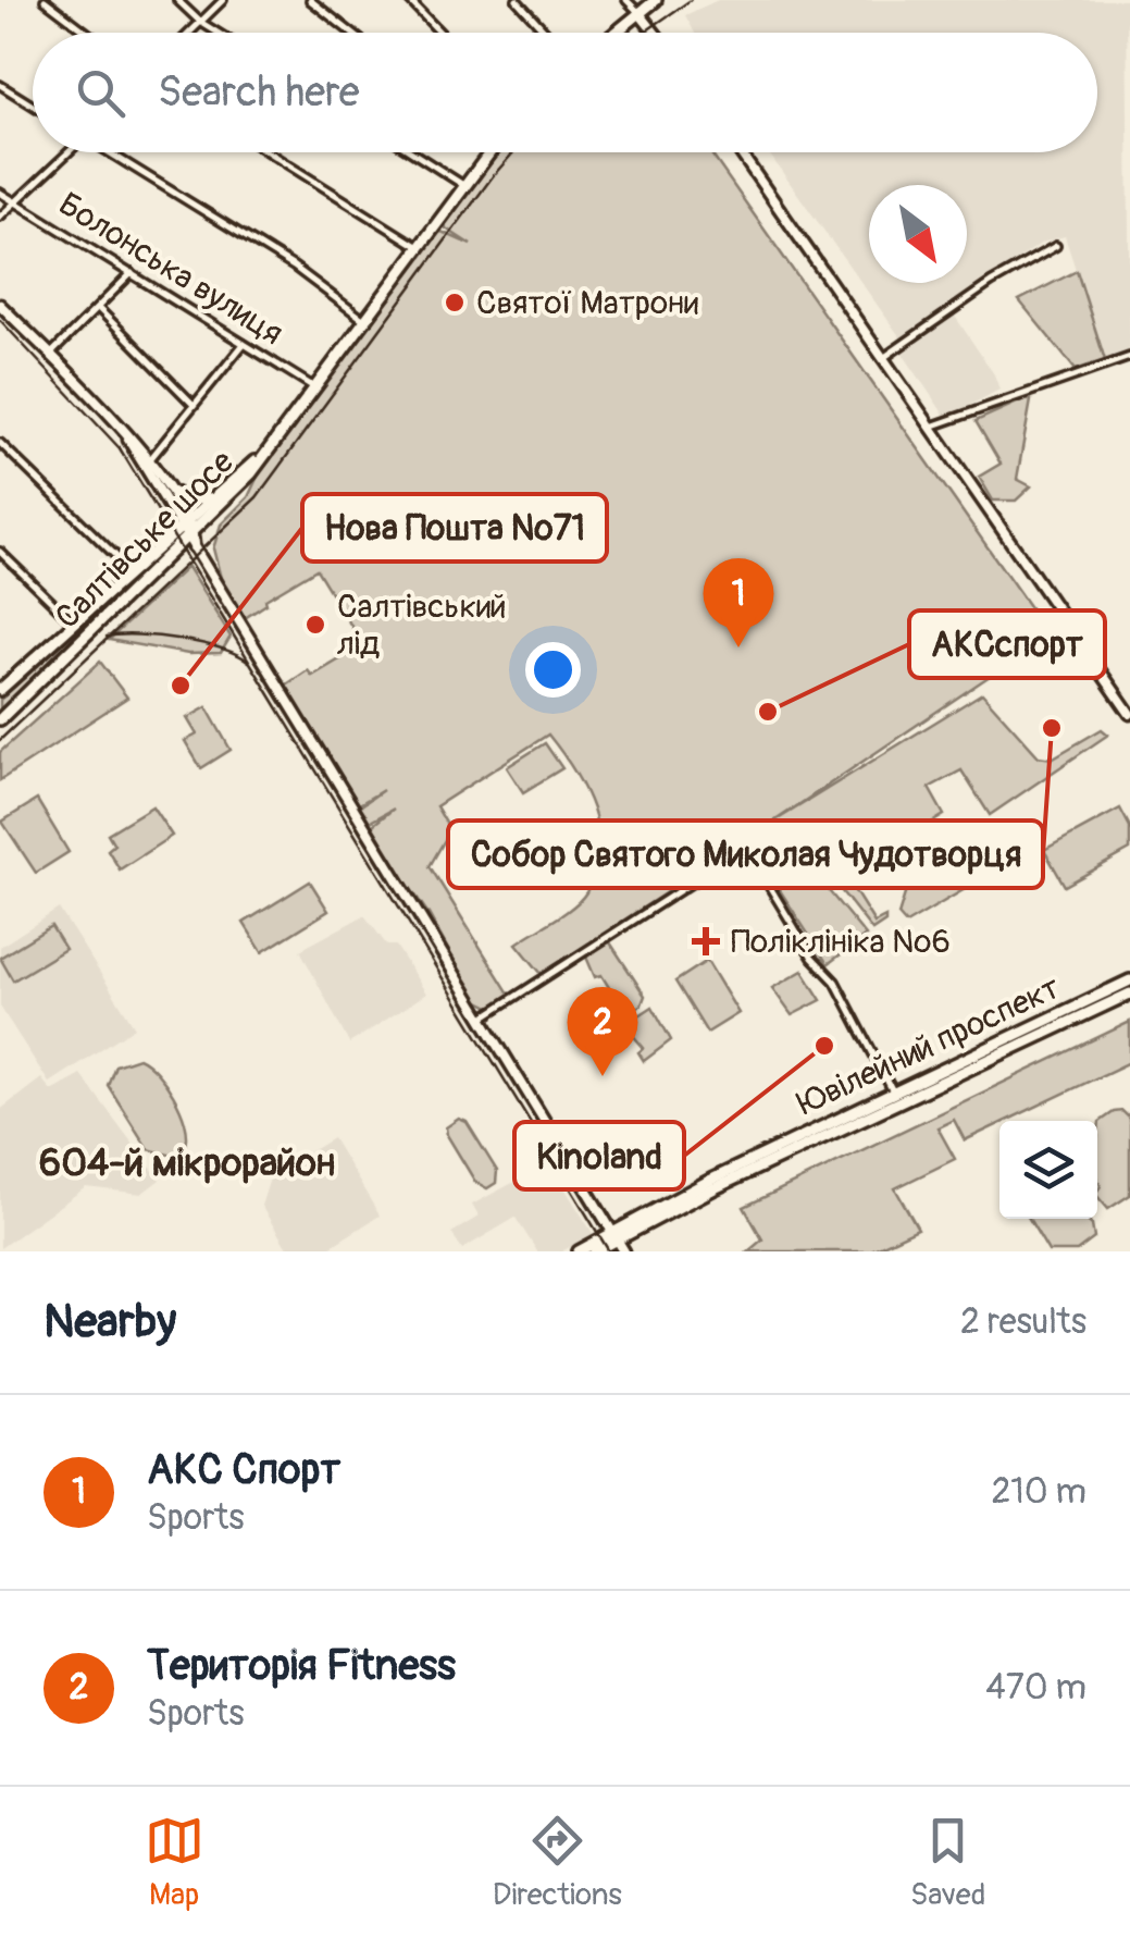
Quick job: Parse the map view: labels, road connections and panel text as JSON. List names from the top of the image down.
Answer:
{
  "streets": {
    "main road": ["Салтівське шосе", "Ювілейний проспект"],
    "street": ["Болонська вулиця"]
  },
  "crossings": [
    ["Болонська вулиця", "Салтівське шосе"]
  ],
  "districts": ["604-й мікрорайон"],
  "places": {
    "other": [
      "Святої Матрони",
      "Салтівський лід",
      "Нова Пошта №71",
      "АКСспорт",
      "Собор Святого Миколая Чудотворця",
      "Kinoland"
    ],
    "health": ["Поліклініка №6"]
  },
  "north": "bottom right",
  "page": {
    "search": "Search here",
    "pins": ["1", "2"],
    "heading": ["Nearby", "2 results"],
    "list": [
      {
        "mark": "1",
        "name": "АКС Спорт",
        "note": "Sports",
        "value": "210 m"
      },
      {
        "mark": "2",
        "name": "Територія Fitness",
        "note": "Sports",
        "value": "470 m"
      }
    ],
    "nav": ["Map", "Directions", "Saved"]
  }
}
